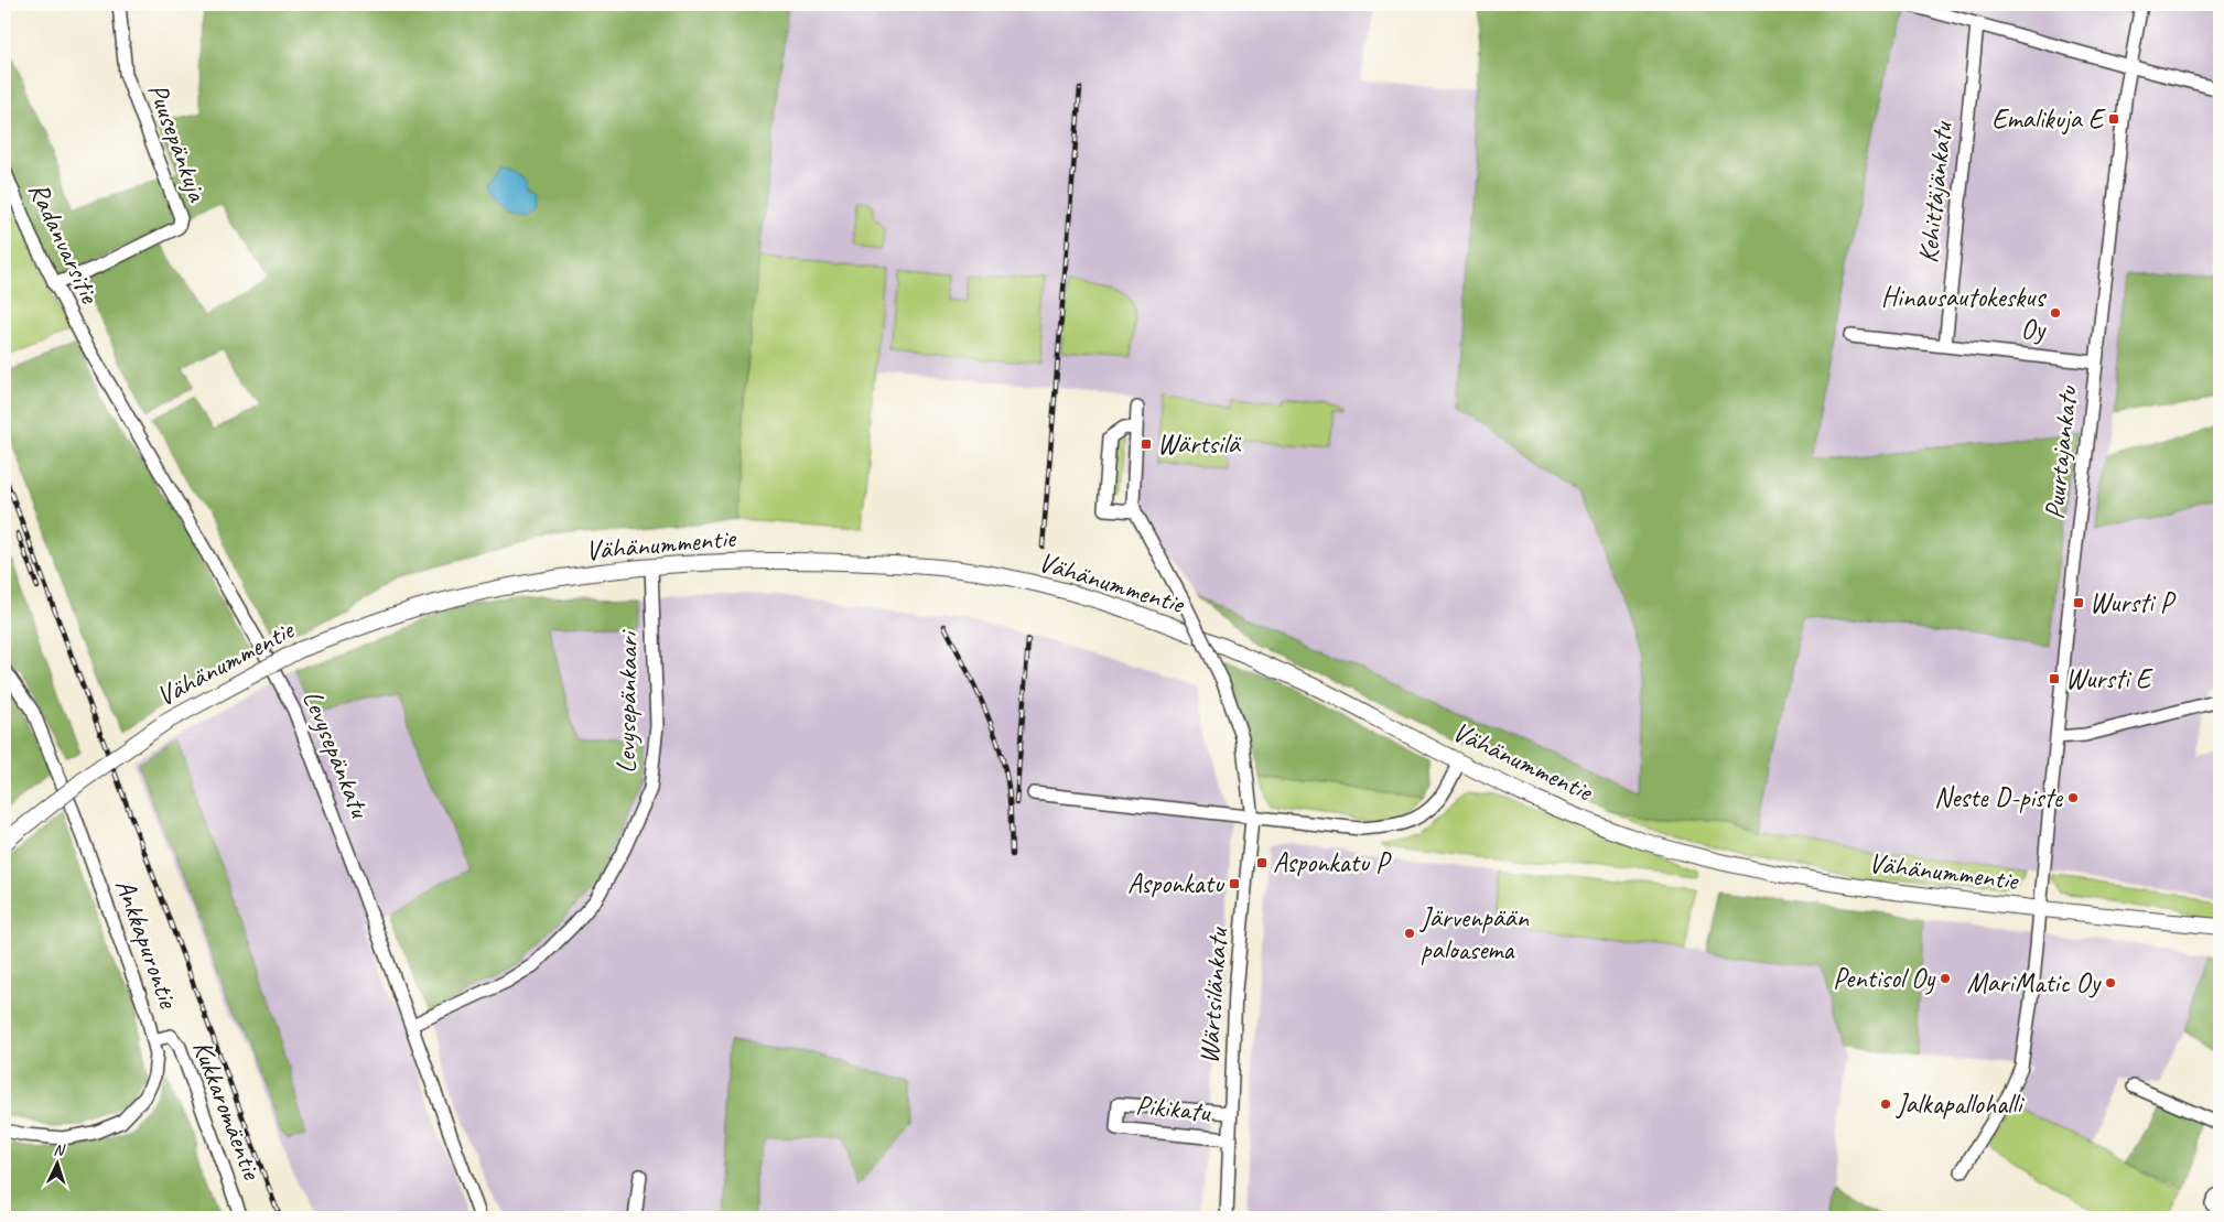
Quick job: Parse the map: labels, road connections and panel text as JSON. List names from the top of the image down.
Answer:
{
  "streets": {
    "main road": ["Vähänummentie"],
    "street": [
      "Puusepänkuja",
      "Kehittäjänkatu",
      "Radanvarsitie",
      "Puurtajankatu",
      "Levysepänkaari",
      "Levysepänkatu",
      "Ankkapurontie",
      "Wärtsilänkatu",
      "Pikikatu",
      "Kukkaromäentie"
    ]
  },
  "crossings": [
    ["Puusepänkuja", "Radanvarsitie"],
    ["Radanvarsitie", "Levysepänkatu"],
    ["Puurtajankatu", "Vähänummentie"],
    ["Vähänummentie", "Levysepänkaari"],
    ["Levysepänkaari", "Levysepänkatu"],
    ["Ankkapurontie", "Kukkaromäentie"],
    ["Wärtsilänkatu", "Pikikatu"]
  ],
  "places": {
    "transit": [
      "Emalikuja E",
      "Wärtsilä",
      "Wursti P",
      "Wursti E",
      "Asponkatu P",
      "Asponkatu"
    ],
    "other": [
      "Hinausautokeskus Oy",
      "Neste D-piste",
      "Järvenpään paloasema",
      "Pentisol Oy",
      "MariMatic Oy",
      "Jalkapallohalli"
    ]
  },
  "north": "top"
}
